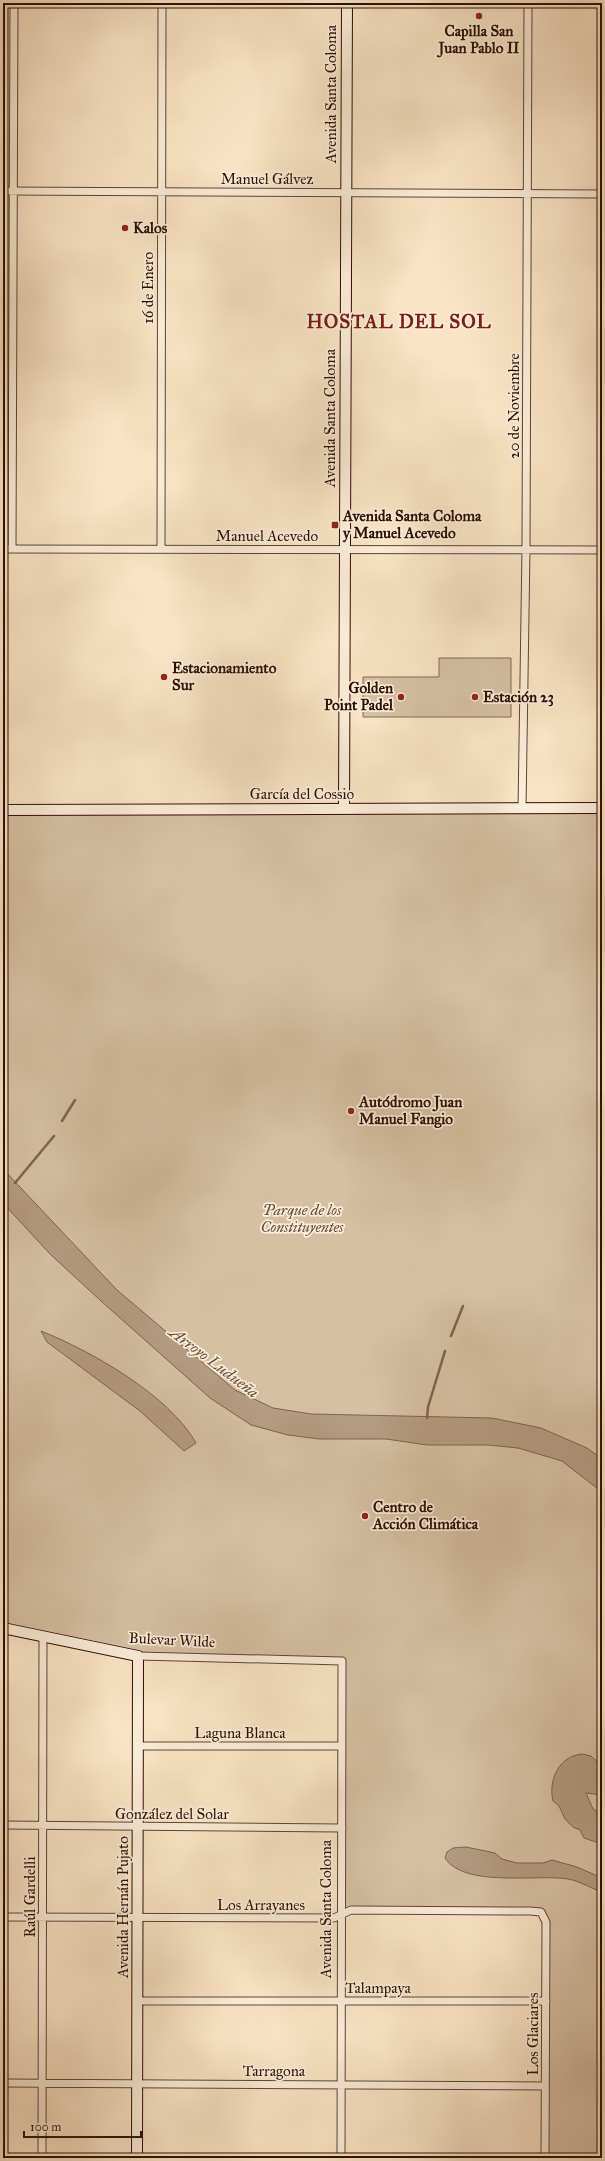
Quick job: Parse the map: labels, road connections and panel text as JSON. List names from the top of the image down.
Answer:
{
  "streets": {
    "street": [
      "Avenida Santa Coloma",
      "Manuel Gálvez",
      "16 de Enero",
      "20 de Noviembre",
      "Manuel Acevedo",
      "García del Cossio",
      "Bulevar Wilde",
      "Laguna Blanca",
      "González del Solar",
      "Raúl Gardelli",
      "Los Arrayanes",
      "Avenida Hernán Pujato",
      "Talampaya",
      "Los Glaciares",
      "Tarragona"
    ]
  },
  "crossings": [
    ["Avenida Santa Coloma", "Manuel Gálvez"],
    ["Avenida Santa Coloma", "Manuel Acevedo"],
    ["Avenida Santa Coloma", "García del Cossio"],
    ["Avenida Santa Coloma", "Bulevar Wilde"],
    ["Avenida Santa Coloma", "Laguna Blanca"],
    ["Avenida Santa Coloma", "González del Solar"],
    ["Avenida Santa Coloma", "Los Arrayanes"],
    ["Avenida Santa Coloma", "Talampaya"],
    ["Avenida Santa Coloma", "Tarragona"],
    ["Manuel Gálvez", "16 de Enero"],
    ["Manuel Gálvez", "20 de Noviembre"],
    ["16 de Enero", "Manuel Acevedo"],
    ["20 de Noviembre", "Manuel Acevedo"],
    ["20 de Noviembre", "García del Cossio"],
    ["Bulevar Wilde", "Raúl Gardelli"],
    ["Bulevar Wilde", "Avenida Hernán Pujato"],
    ["Laguna Blanca", "Avenida Hernán Pujato"],
    ["González del Solar", "Raúl Gardelli"],
    ["González del Solar", "Avenida Hernán Pujato"],
    ["Raúl Gardelli", "Los Arrayanes"],
    ["Raúl Gardelli", "Tarragona"],
    ["Los Arrayanes", "Avenida Hernán Pujato"],
    ["Los Arrayanes", "Los Glaciares"],
    ["Avenida Hernán Pujato", "Talampaya"],
    ["Avenida Hernán Pujato", "Tarragona"],
    ["Talampaya", "Los Glaciares"],
    ["Los Glaciares", "Tarragona"]
  ],
  "districts": ["HOSTAL DEL SOL"],
  "water": ["Arroyo Ludueña"],
  "parks": ["Parque de los Constituyentes"],
  "places": {
    "other": [
      "Capilla San Juan Pablo II",
      "Kalos",
      "Estacionamiento Sur",
      "Golden Point Padel",
      "Estación 23",
      "Autódromo Juan Manuel Fangio",
      "Centro de Acción Climática"
    ],
    "transit": ["Avenida Santa Coloma y Manuel Acevedo"]
  },
  "scale_bar": "100 m"
}
